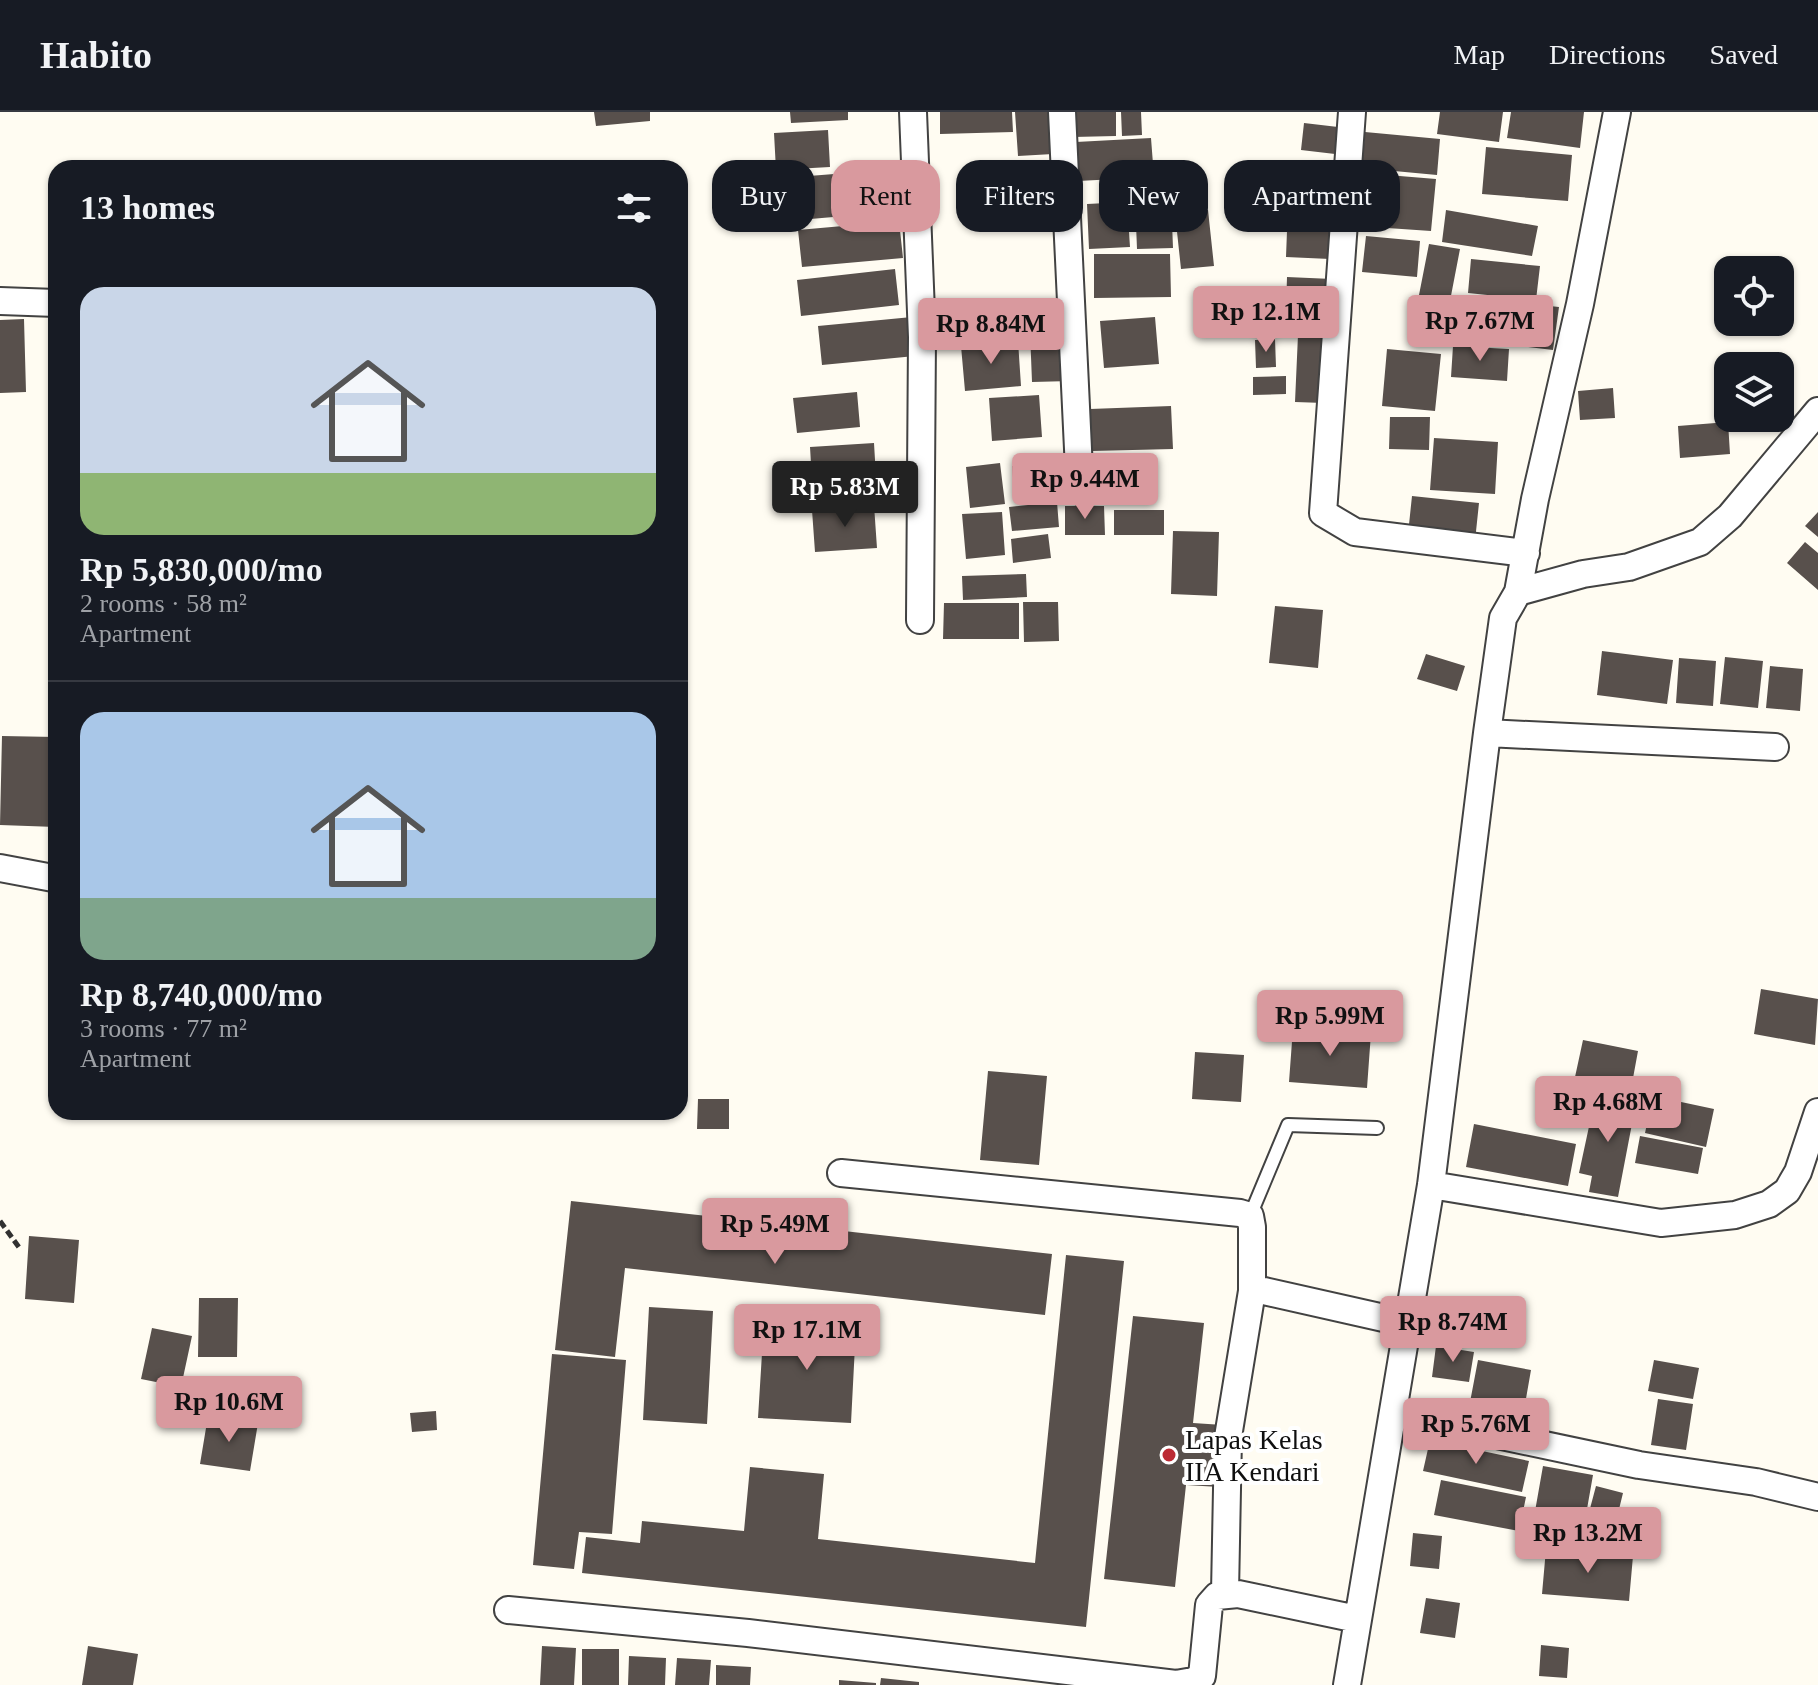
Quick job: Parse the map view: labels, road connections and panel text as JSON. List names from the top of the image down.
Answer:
{
  "places": ["Lapas Kelas IIA Kendari"],
  "page": {
    "header": "Habito",
    "nav": ["Map", "Directions", "Saved"],
    "chip": [
      "Buy",
      "Rent",
      "Filters",
      "New",
      "Apartment"
    ],
    "heading": "13 homes",
    "list": [
      {
        "name": "Rp 5,830,000/mo",
        "note": "2 rooms · 58 m² · Apartment"
      },
      {
        "name": "Rp 8,740,000/mo",
        "note": "3 rooms · 77 m² · Apartment"
      }
    ],
    "price": [
      "Rp 12.1M",
      "Rp 7.67M",
      "Rp 8.84M",
      "Rp 9.44M",
      "Rp 5.83M",
      "Rp 5.99M",
      "Rp 4.68M",
      "Rp 5.49M",
      "Rp 8.74M",
      "Rp 17.1M",
      "Rp 10.6M",
      "Rp 5.76M",
      "Rp 13.2M"
    ]
  }
}
